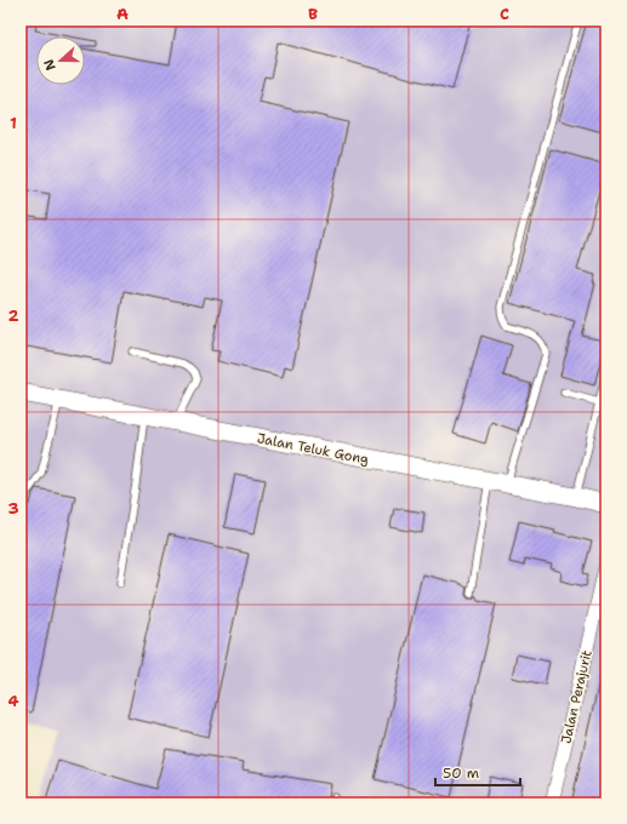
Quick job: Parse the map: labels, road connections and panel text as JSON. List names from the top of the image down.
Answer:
{
  "streets": {
    "street": ["Jalan Teluk Gong", "Jalan Perajurit"]
  },
  "scale_bar": "50 m",
  "north": "left",
  "grid": {
    "columns": ["A", "B", "C"],
    "rows": [
      "1",
      "2",
      "3",
      "4"
    ]
  }
}
